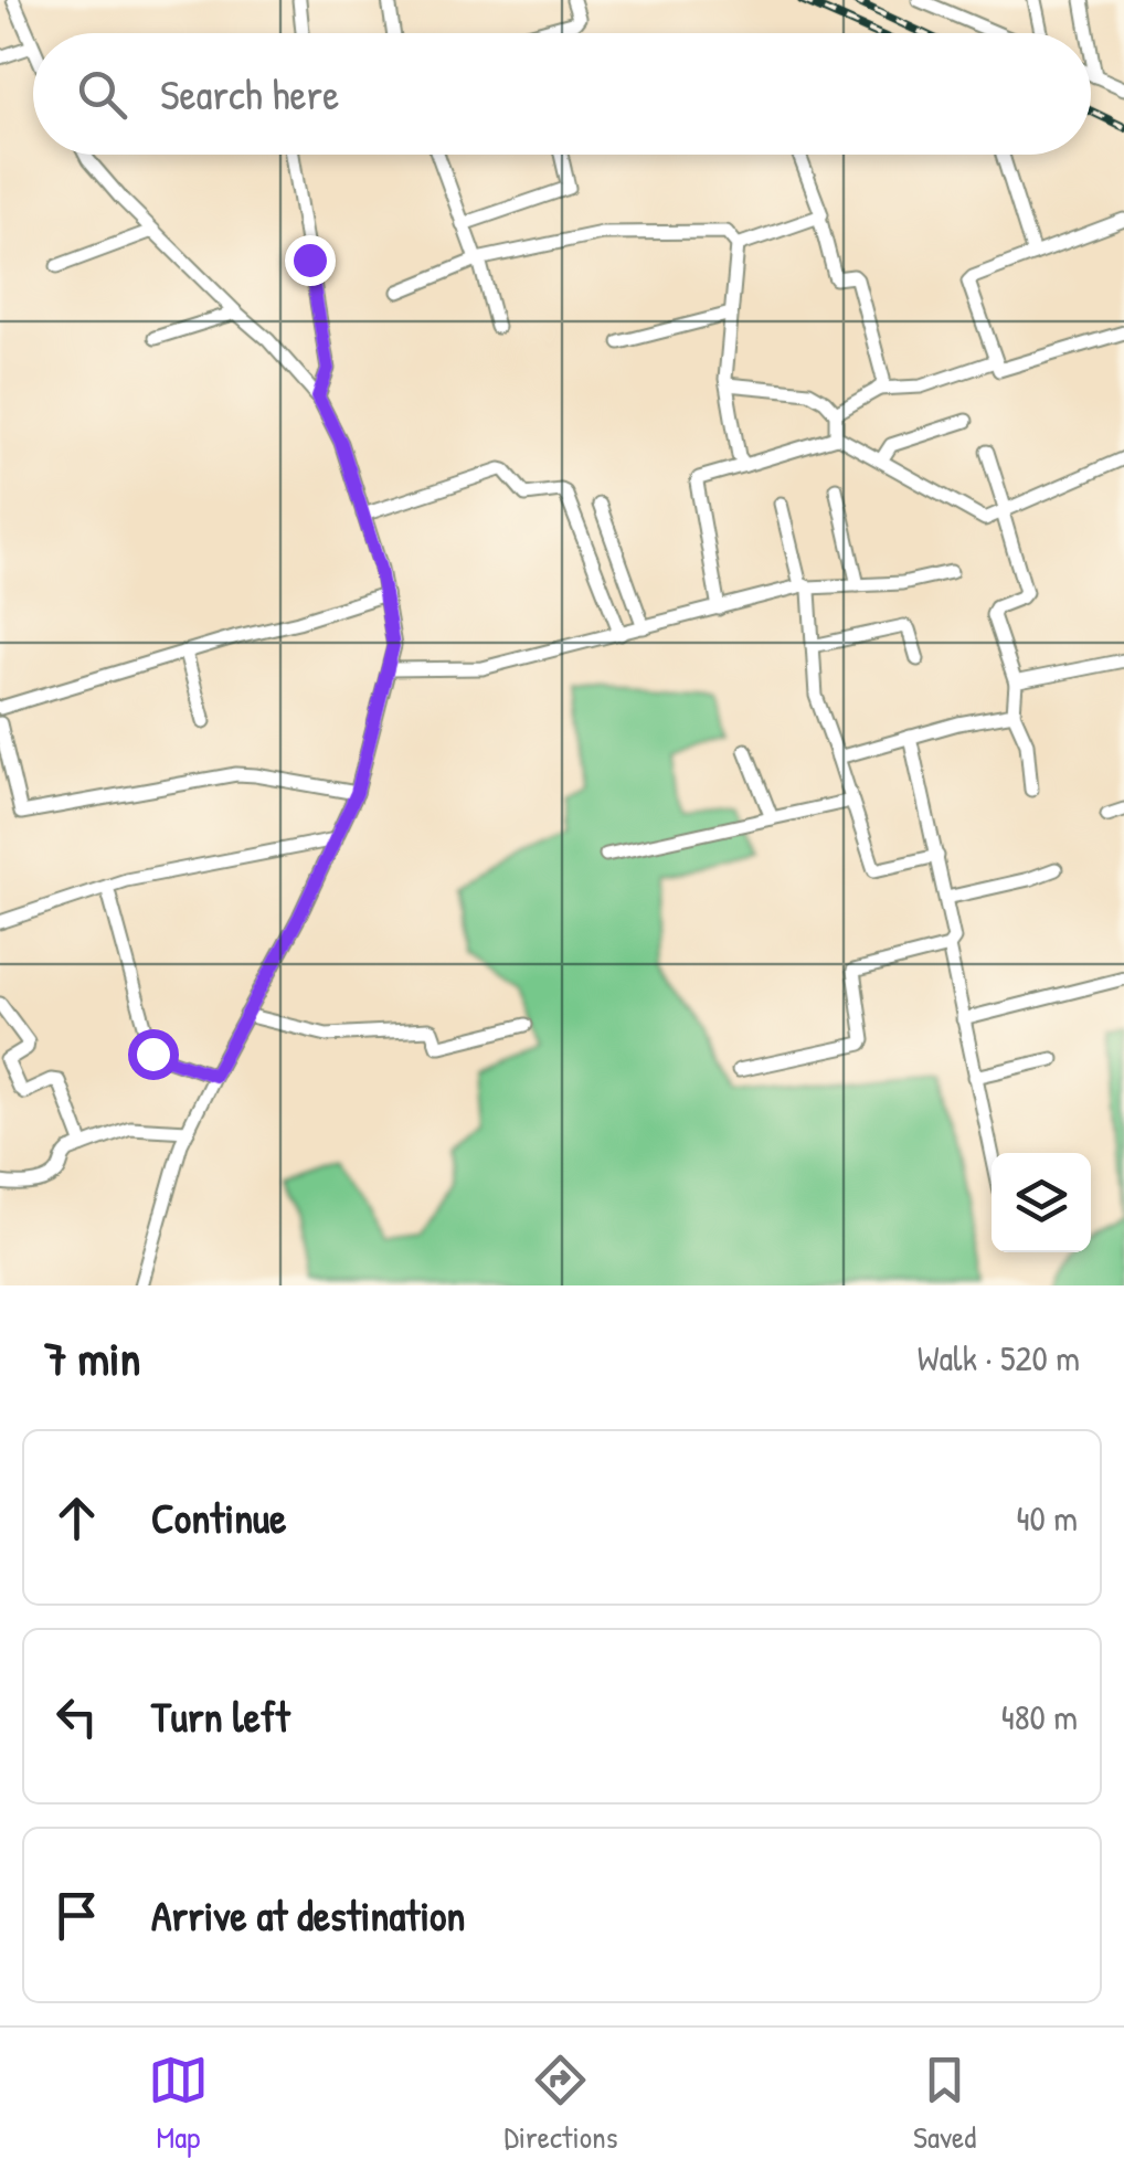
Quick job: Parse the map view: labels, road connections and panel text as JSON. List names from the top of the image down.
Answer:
{
  "page": {
    "search": "Search here",
    "heading": ["7 min", "Walk · 520 m"],
    "list": [
      ["Continue", "40 m"],
      ["Turn left", "480 m"],
      "Arrive at destination"
    ],
    "nav": ["Map", "Directions", "Saved"]
  }
}
